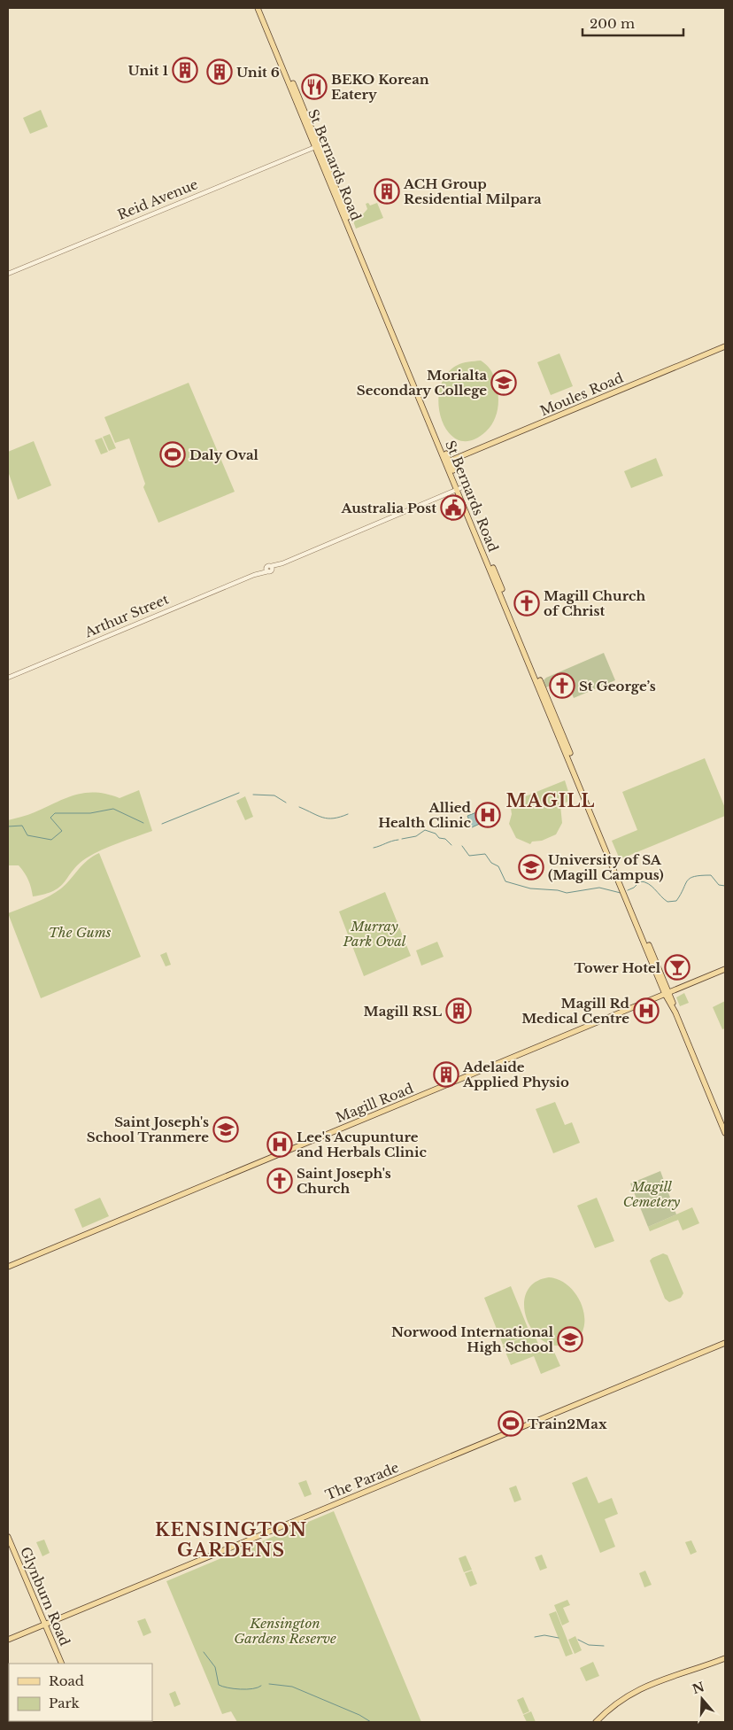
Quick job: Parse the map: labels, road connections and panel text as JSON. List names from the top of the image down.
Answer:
{
  "streets": {
    "main road": [
      "St Bernards Road",
      "Moules Road",
      "Magill Road",
      "The Parade",
      "Glynburn Road"
    ],
    "street": ["Reid Avenue", "Arthur Street"]
  },
  "crossings": [
    ["St Bernards Road", "Reid Avenue"],
    ["St Bernards Road", "Moules Road"],
    ["St Bernards Road", "Arthur Street"],
    ["St Bernards Road", "Magill Road"],
    ["The Parade", "Glynburn Road"]
  ],
  "districts": ["MAGILL", "KENSINGTON GARDENS"],
  "parks": [
    "Murray Park Oval",
    "The Gums",
    "Magill Cemetery",
    "Kensington Gardens Reserve"
  ],
  "places": {
    "building": [
      "Unit 1",
      "Unit 6",
      "ACH Group Residential Milpara",
      "Magill RSL",
      "Adelaide Applied Physio"
    ],
    "restaurant": ["BEKO Korean Eatery"],
    "school or university": [
      "Morialta Secondary College",
      "University of SA (Magill Campus)",
      "Saint Joseph's School Tranmere",
      "Norwood International High School"
    ],
    "sports": ["Daly Oval", "Train2Max"],
    "public building": ["Australia Post"],
    "church": ["Magill Church of Christ", "St George’s", "Saint Joseph's Church"],
    "hospital": ["Allied Health Clinic", "Magill Rd Medical Centre", "Lee's Acupunture and Herbals Clinic"],
    "bar": ["Tower Hotel"]
  },
  "legend": ["Road", "Park"],
  "scale_bar": "200 m",
  "north": "top"
}
